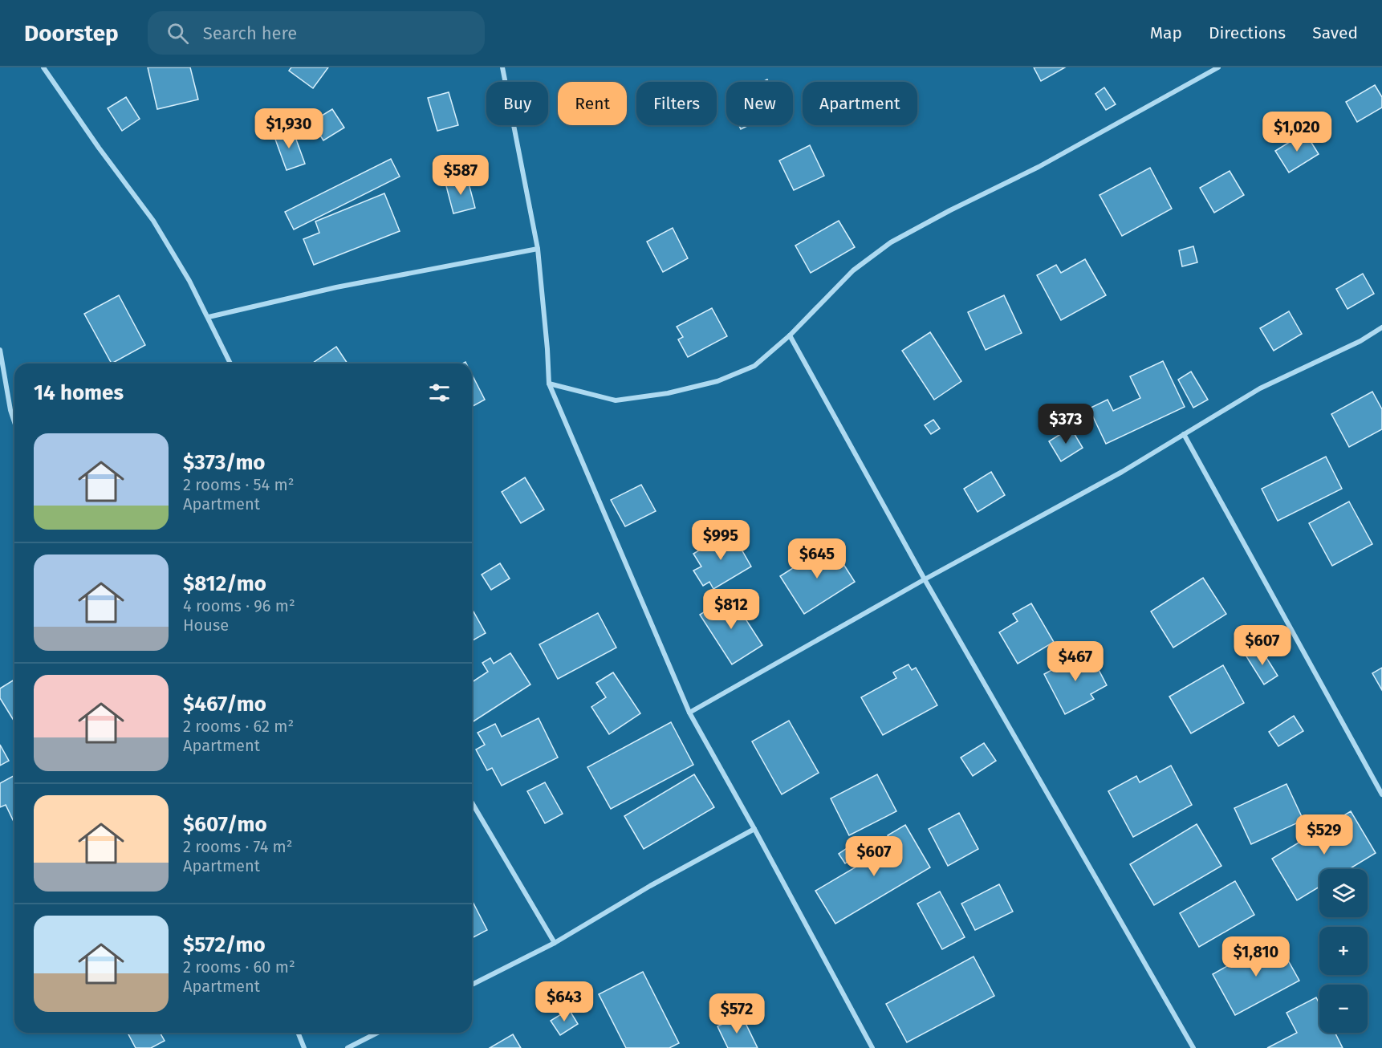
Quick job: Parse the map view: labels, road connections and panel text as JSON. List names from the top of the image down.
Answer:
{
  "page": {
    "header": "Doorstep",
    "search": "Search here",
    "nav": ["Map", "Directions", "Saved"],
    "chip": [
      "Buy",
      "Rent",
      "Filters",
      "New",
      "Apartment"
    ],
    "price": [
      "$1,930",
      "$1,020",
      "$587",
      "$373",
      "$995",
      "$645",
      "$812",
      "$607",
      "$467",
      "$529",
      "$607",
      "$1,810",
      "$643",
      "$572"
    ],
    "heading": "14 homes",
    "list": [
      {
        "name": "$373/mo",
        "note": "2 rooms · 54 m² · Apartment"
      },
      {
        "name": "$812/mo",
        "note": "4 rooms · 96 m² · House"
      },
      {
        "name": "$467/mo",
        "note": "2 rooms · 62 m² · Apartment"
      },
      {
        "name": "$607/mo",
        "note": "2 rooms · 74 m² · Apartment"
      },
      {
        "name": "$572/mo",
        "note": "2 rooms · 60 m² · Apartment"
      }
    ],
    "map_buttons": ["+", "−"]
  }
}
